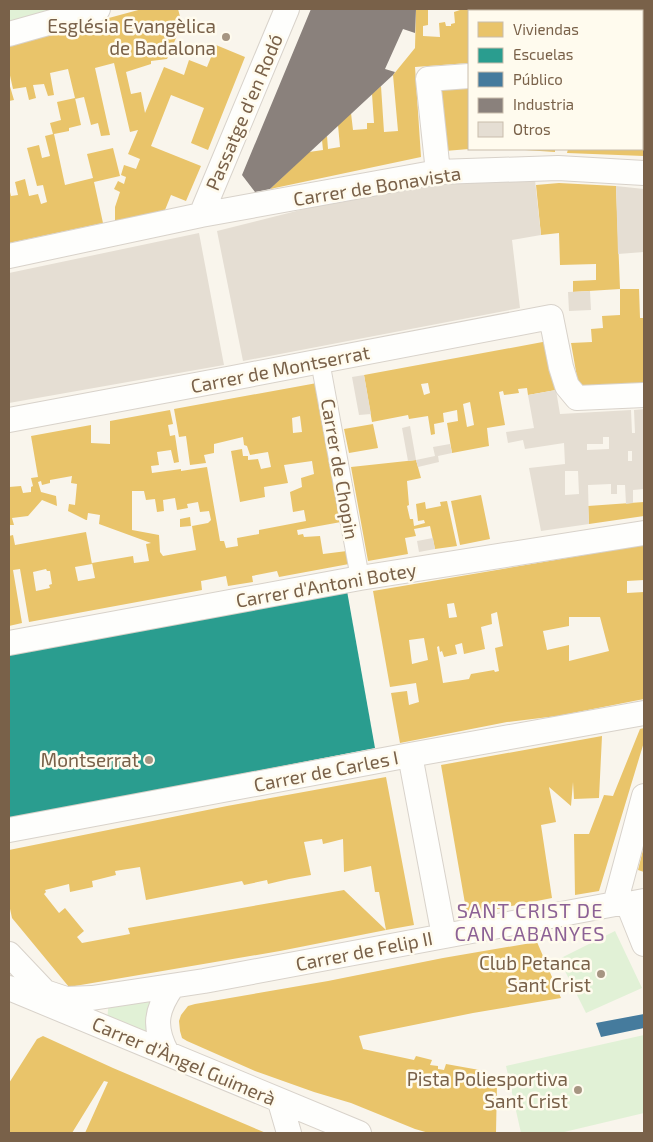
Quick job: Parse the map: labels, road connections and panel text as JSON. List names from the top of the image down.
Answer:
{
  "streets": {
    "street": [
      "Passatge d'en Rodó",
      "Carrer de Bonavista",
      "Carrer de Montserrat",
      "Carrer de Chopin",
      "Carrer d'Antoni Botey",
      "Carrer de Carles I",
      "Carrer de Felip II",
      "Carrer d'Àngel Guimerà"
    ]
  },
  "crossings": [
    ["Passatge d'en Rodó", "Carrer de Bonavista"],
    ["Carrer de Montserrat", "Carrer de Chopin"],
    ["Carrer de Chopin", "Carrer d'Antoni Botey"]
  ],
  "districts": ["SANT CRIST DE CAN CABANYES"],
  "places": [
    "Església Evangèlica de Badalona",
    "Montserrat",
    "Club Petanca Sant Crist",
    "Pista Poliesportiva Sant Crist"
  ],
  "legend": [
    "Viviendas",
    "Escuelas",
    "Público",
    "Industria",
    "Otros"
  ]
}
